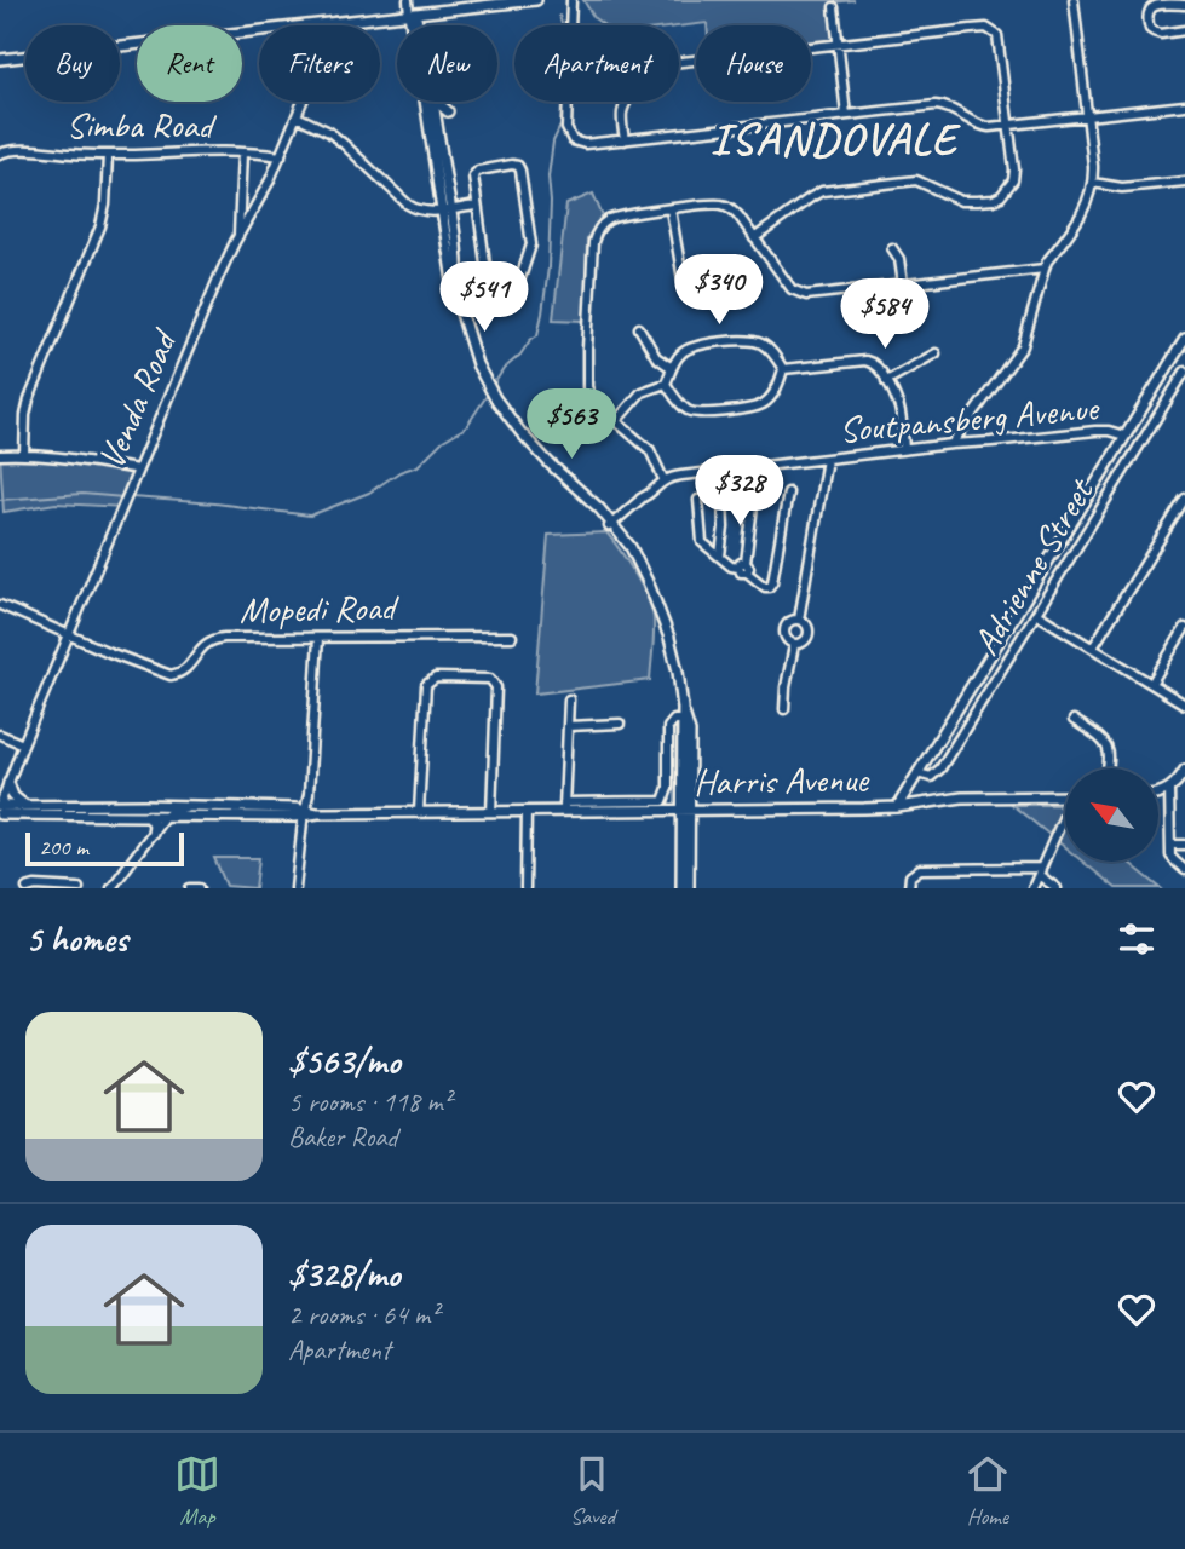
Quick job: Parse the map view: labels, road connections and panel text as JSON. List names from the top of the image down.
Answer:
{
  "streets": {
    "main road": ["Harris Avenue"],
    "street": [
      "Simba Road",
      "Venda Road",
      "Soutpansberg Avenue",
      "Adrienne Street",
      "Mopedi Road"
    ]
  },
  "crossings": [
    ["Simba Road", "Venda Road"],
    ["Venda Road", "Mopedi Road"],
    ["Venda Road", "Harris Avenue"],
    ["Soutpansberg Avenue", "Harris Avenue"],
    ["Adrienne Street", "Harris Avenue"]
  ],
  "districts": ["ISANDOVALE"],
  "scale_bar": "200 m",
  "north": "top left",
  "page": {
    "chip": [
      "Buy",
      "Rent",
      "Filters",
      "New",
      "Apartment",
      "House"
    ],
    "price": [
      "$340",
      "$541",
      "$584",
      "$563",
      "$328"
    ],
    "scale": "200 m",
    "heading": "5 homes",
    "list": [
      {
        "name": "$563/mo",
        "note": "5 rooms · 118 m² · Baker Road"
      },
      {
        "name": "$328/mo",
        "note": "2 rooms · 64 m² · Apartment"
      }
    ],
    "tabs": ["Map", "Saved", "Home"]
  }
}
